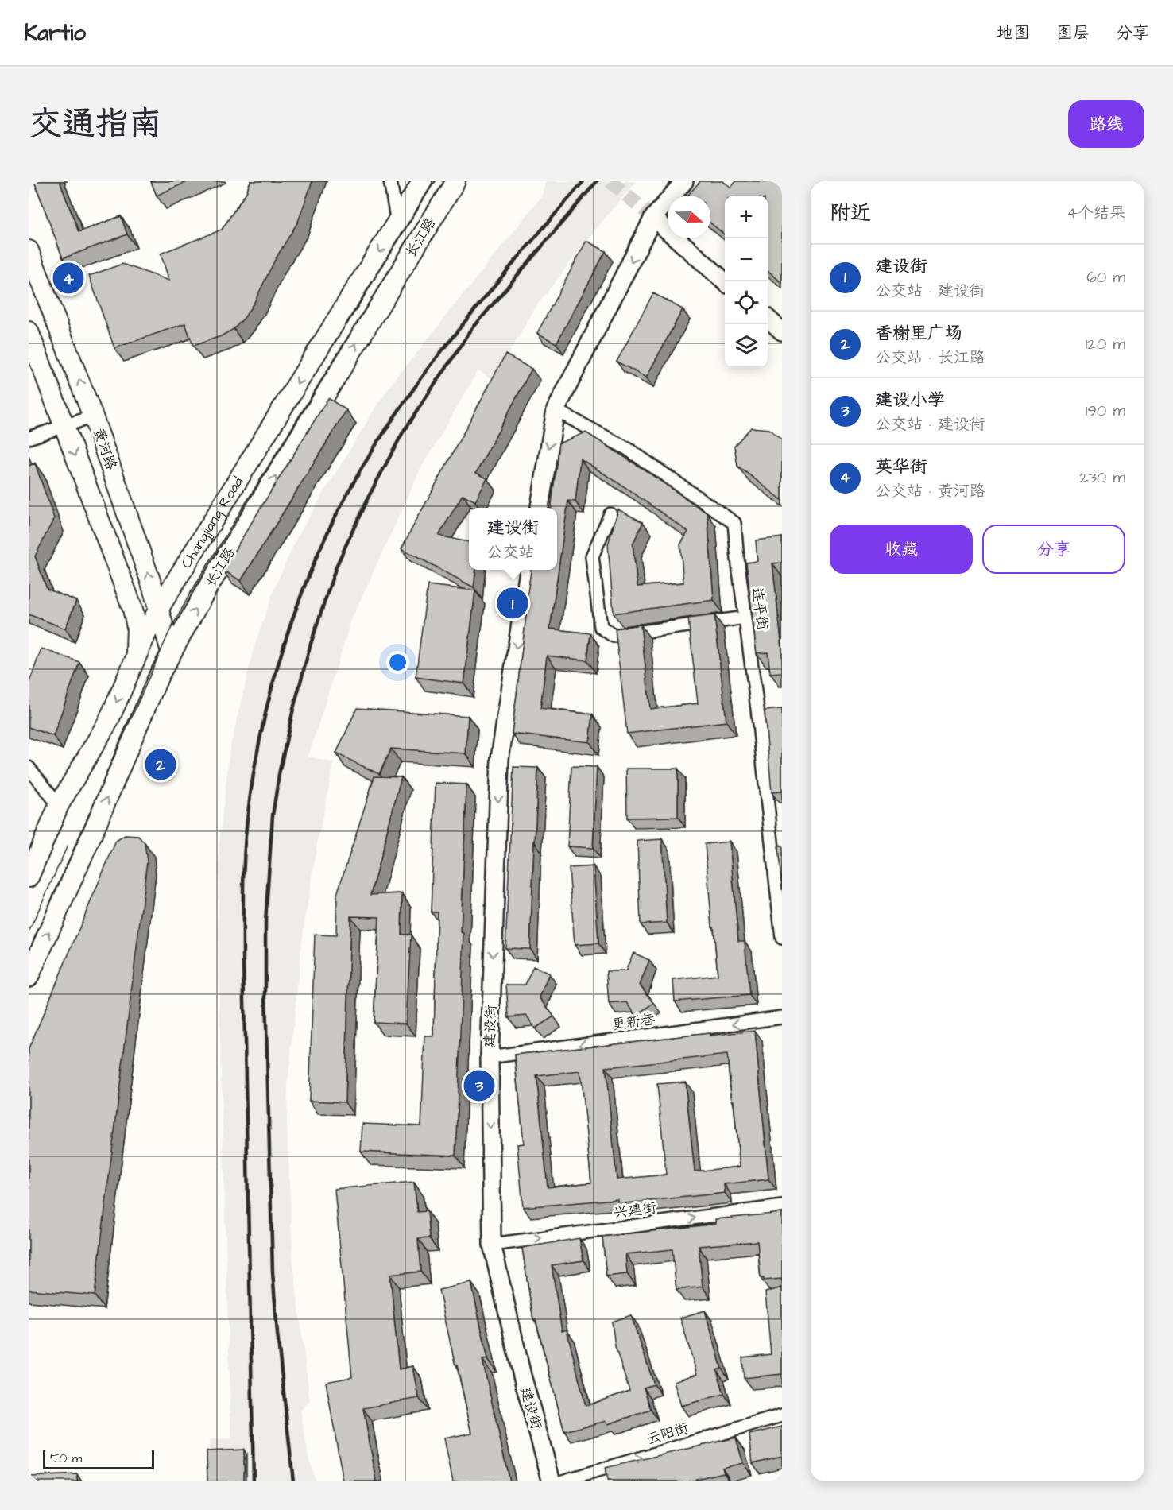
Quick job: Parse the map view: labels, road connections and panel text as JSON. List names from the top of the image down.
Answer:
{
  "streets": {
    "main road": [
      "长江路",
      "黄河路",
      "Changjiang Road",
      "建设街"
    ],
    "street": [
      "连平街",
      "更新巷",
      "兴建街",
      "云阳街"
    ]
  },
  "crossings": [
    ["长江路", "黄河路"],
    ["黄河路", "Changjiang Road"],
    ["更新巷", "建设街"],
    ["建设街", "兴建街"]
  ],
  "one_way": [
    "长江路",
    "Changjiang Road",
    "更新巷",
    "建设街",
    "兴建街",
    "云阳街"
  ],
  "scale_bar": "50 m",
  "north": "right",
  "page": {
    "header": "Kartio",
    "nav": ["地图", "图层", "分享"],
    "title": "交通指南",
    "buttons": [
      "路线",
      ["收藏", "分享"]
    ],
    "heading": ["附近", "4个结果"],
    "map_buttons": ["+", "−"],
    "list": [
      {
        "mark": "1",
        "name": "建设街",
        "note": "公交站 · 建设街",
        "value": "60 m"
      },
      {
        "mark": "2",
        "name": "香榭里广场",
        "note": "公交站 · 长江路",
        "value": "120 m"
      },
      {
        "mark": "3",
        "name": "建设小学",
        "note": "公交站 · 建设街",
        "value": "190 m"
      },
      {
        "mark": "4",
        "name": "英华街",
        "note": "公交站 · 黄河路",
        "value": "230 m"
      }
    ],
    "pins": [
      "4",
      "1",
      "2",
      "3"
    ],
    "popup": ["建设街", "公交站"],
    "scale": "50 m"
  }
}
